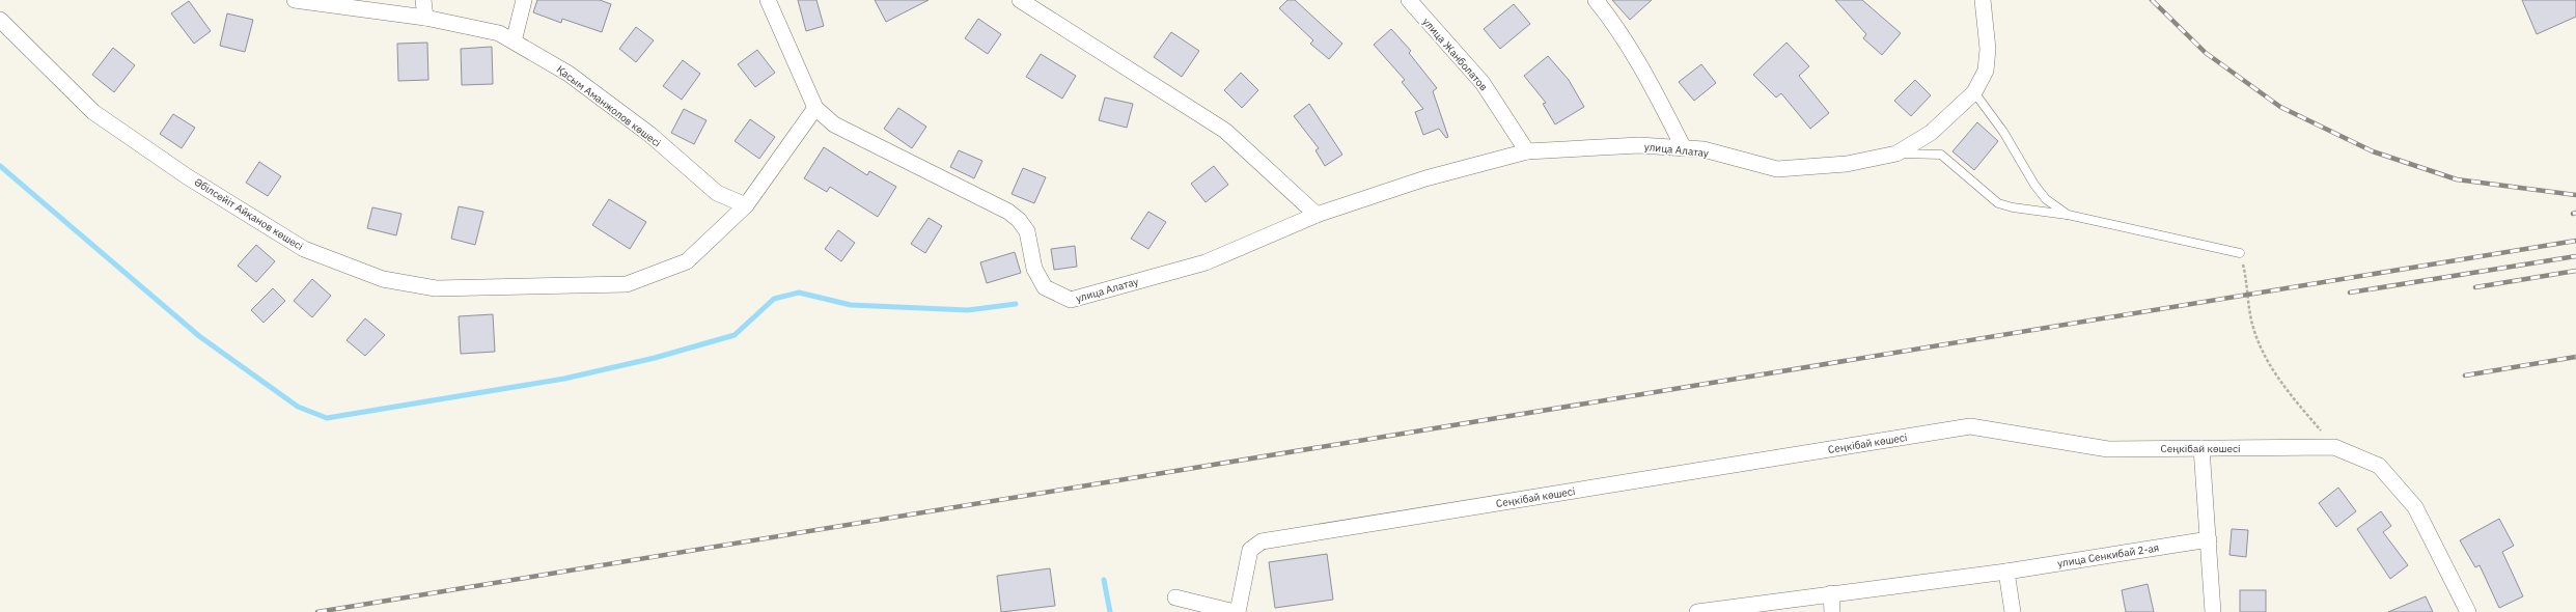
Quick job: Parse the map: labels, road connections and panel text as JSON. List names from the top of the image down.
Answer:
{
  "streets": {
    "street": [
      "улица Жанболатов",
      "Қасым Аманжолов көшесі",
      "улица Алатау",
      "Әбілсейіт Айқанов көшесі",
      "Сеңкібай көшесі",
      "улица Сенкибай 2-ая"
    ]
  },
  "crossings": [
    ["улица Жанболатов", "улица Алатау"],
    ["Қасым Аманжолов көшесі", "Әбілсейіт Айқанов көшесі"]
  ]
}
